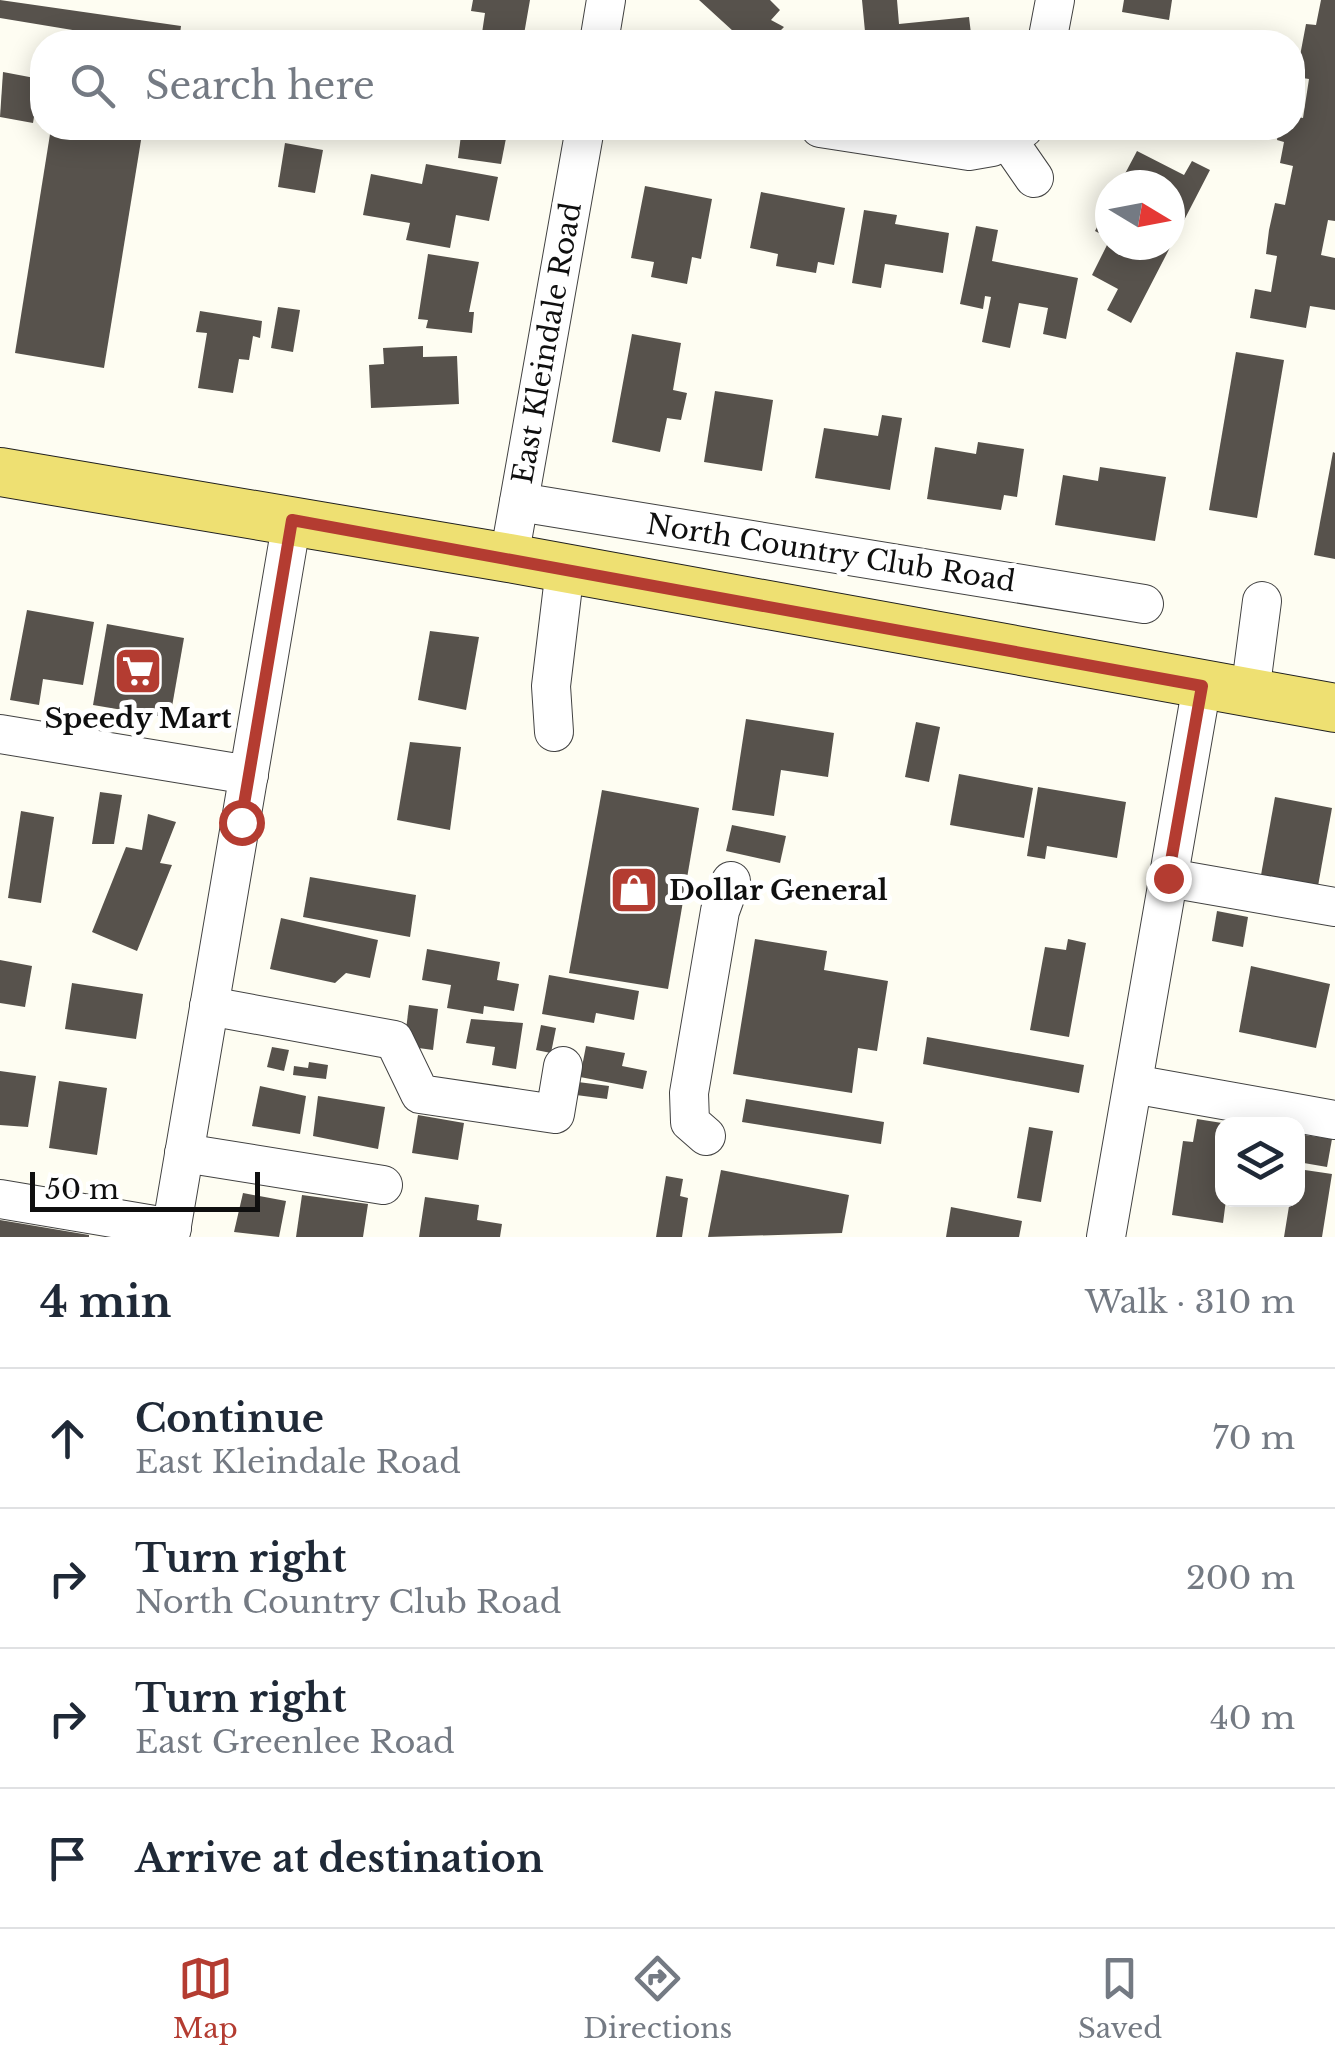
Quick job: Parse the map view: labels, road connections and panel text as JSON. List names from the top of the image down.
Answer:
{
  "streets": {
    "street": ["East Kleindale Road", "North Country Club Road"]
  },
  "crossings": [
    ["East Kleindale Road", "North Country Club Road"]
  ],
  "places": {
    "supermarket": ["Speedy Mart"],
    "shop": ["Dollar General"]
  },
  "scale_bar": "50 m",
  "north": "right",
  "page": {
    "search": "Search here",
    "scale": "50 m",
    "heading": ["4 min", "Walk · 310 m"],
    "list": [
      ["Continue", "East Kleindale Road", "70 m"],
      ["Turn right", "North Country Club Road", "200 m"],
      ["Turn right", "East Greenlee Road", "40 m"],
      "Arrive at destination"
    ],
    "nav": ["Map", "Directions", "Saved"]
  }
}
